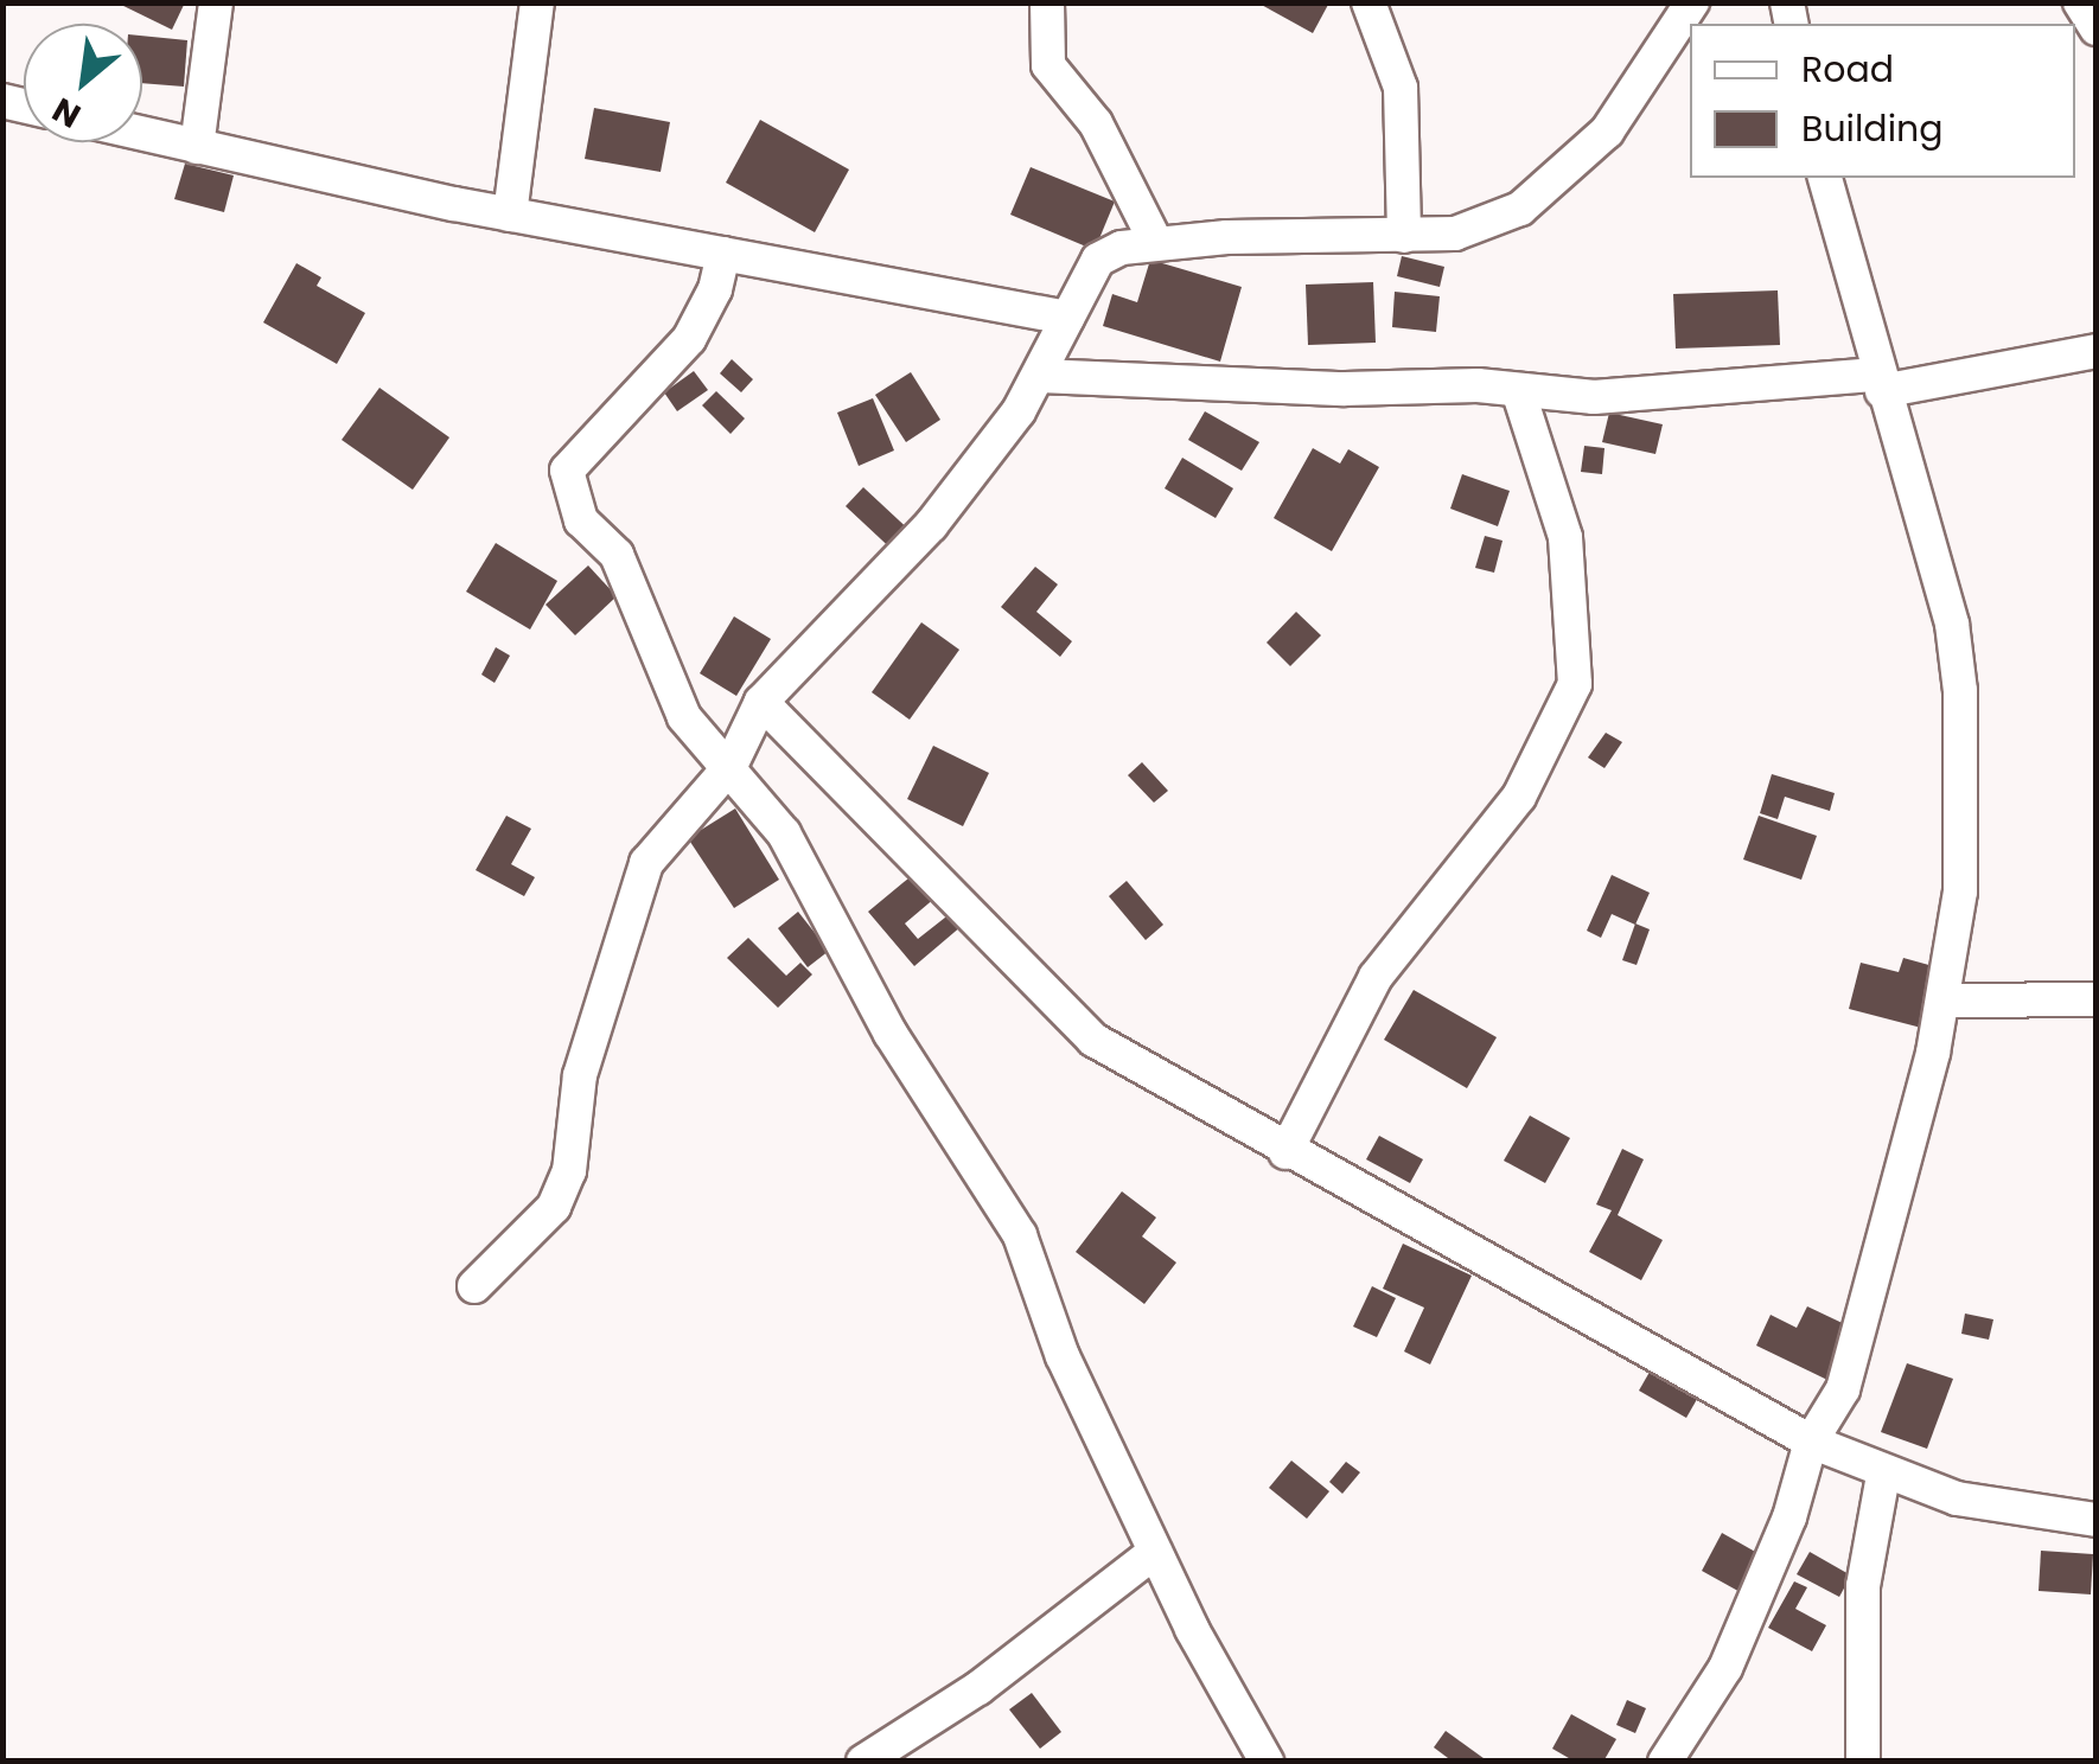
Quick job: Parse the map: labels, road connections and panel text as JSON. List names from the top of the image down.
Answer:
{
  "legend": ["Road", "Building"],
  "north": "bottom left"
}
